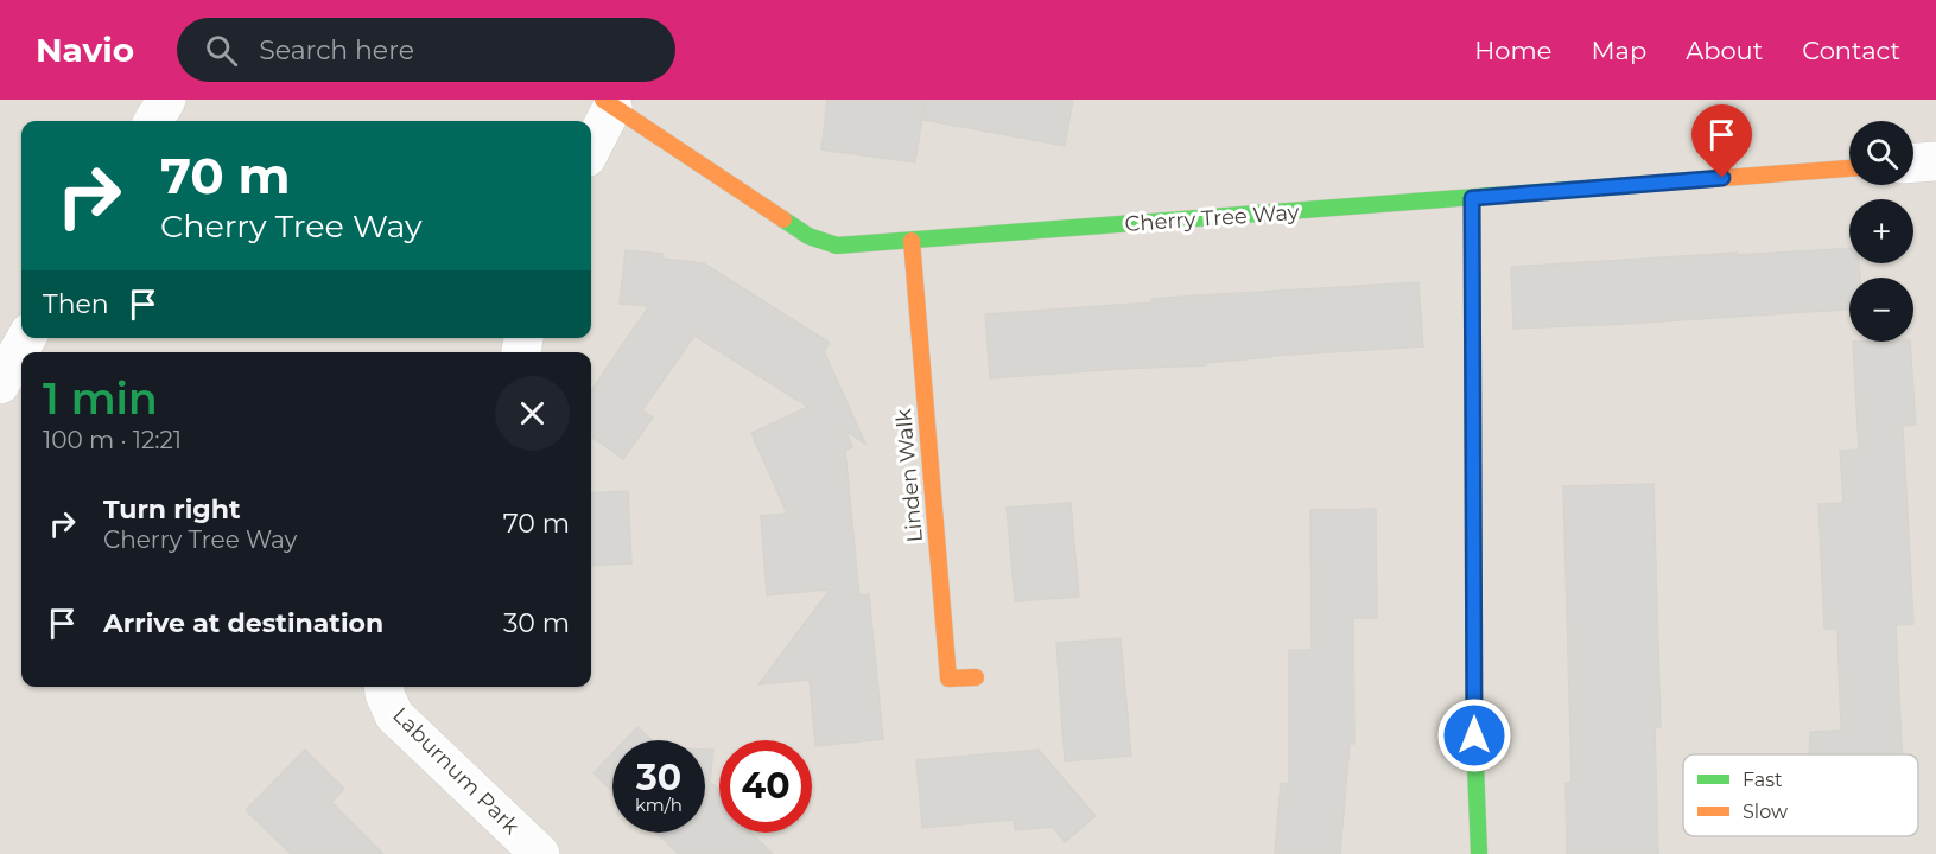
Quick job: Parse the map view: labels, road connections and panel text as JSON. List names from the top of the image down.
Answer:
{
  "streets": {
    "street": ["Cherry Tree Way", "Linden Walk", "Laburnum Park"]
  },
  "crossings": [
    ["Cherry Tree Way", "Linden Walk"]
  ],
  "legend": ["Fast", "Slow"],
  "page": {
    "header": "Navio",
    "search": "Search here",
    "nav": [
      "Home",
      "Map",
      "About",
      "Contact"
    ],
    "map_buttons": ["+", "−"],
    "turn": ["70 m", "Cherry Tree Way"],
    "then": "Then",
    "heading": ["1 min", "100 m · 12:21"],
    "list": [
      {
        "name": "Turn right",
        "note": "Cherry Tree Way",
        "value": "70 m"
      },
      {
        "name": "Arrive at destination",
        "value": "30 m"
      }
    ],
    "speed": "30 km/h",
    "limit": "40"
  }
}
